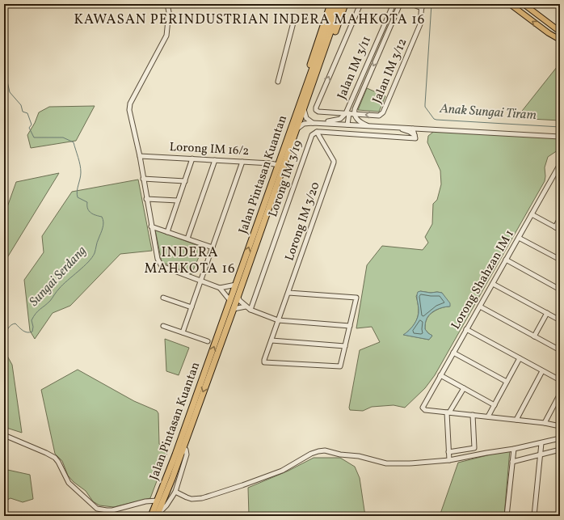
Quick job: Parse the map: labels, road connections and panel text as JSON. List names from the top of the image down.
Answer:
{
  "streets": {
    "highway": ["Jalan Pintasan Kuantan"],
    "street": [
      "Jalan IM 3/11",
      "Jalan IM 3/12",
      "Lorong IM 16/2",
      "Lorong IM 3/19",
      "Lorong IM 3/20",
      "Lorong Shahzan IM 1"
    ]
  },
  "crossings": [
    ["Jalan IM 3/11", "Jalan IM 3/12"],
    ["Lorong IM 16/2", "Jalan Pintasan Kuantan"],
    ["Lorong IM 3/19", "Lorong IM 3/20"]
  ],
  "districts": ["KAWASAN PERINDUSTRIAN INDERA MAHKOTA 16", "INDERA MAHKOTA 16"],
  "water": ["Anak Sungai Tiram", "Sungai Serdang"]
}
